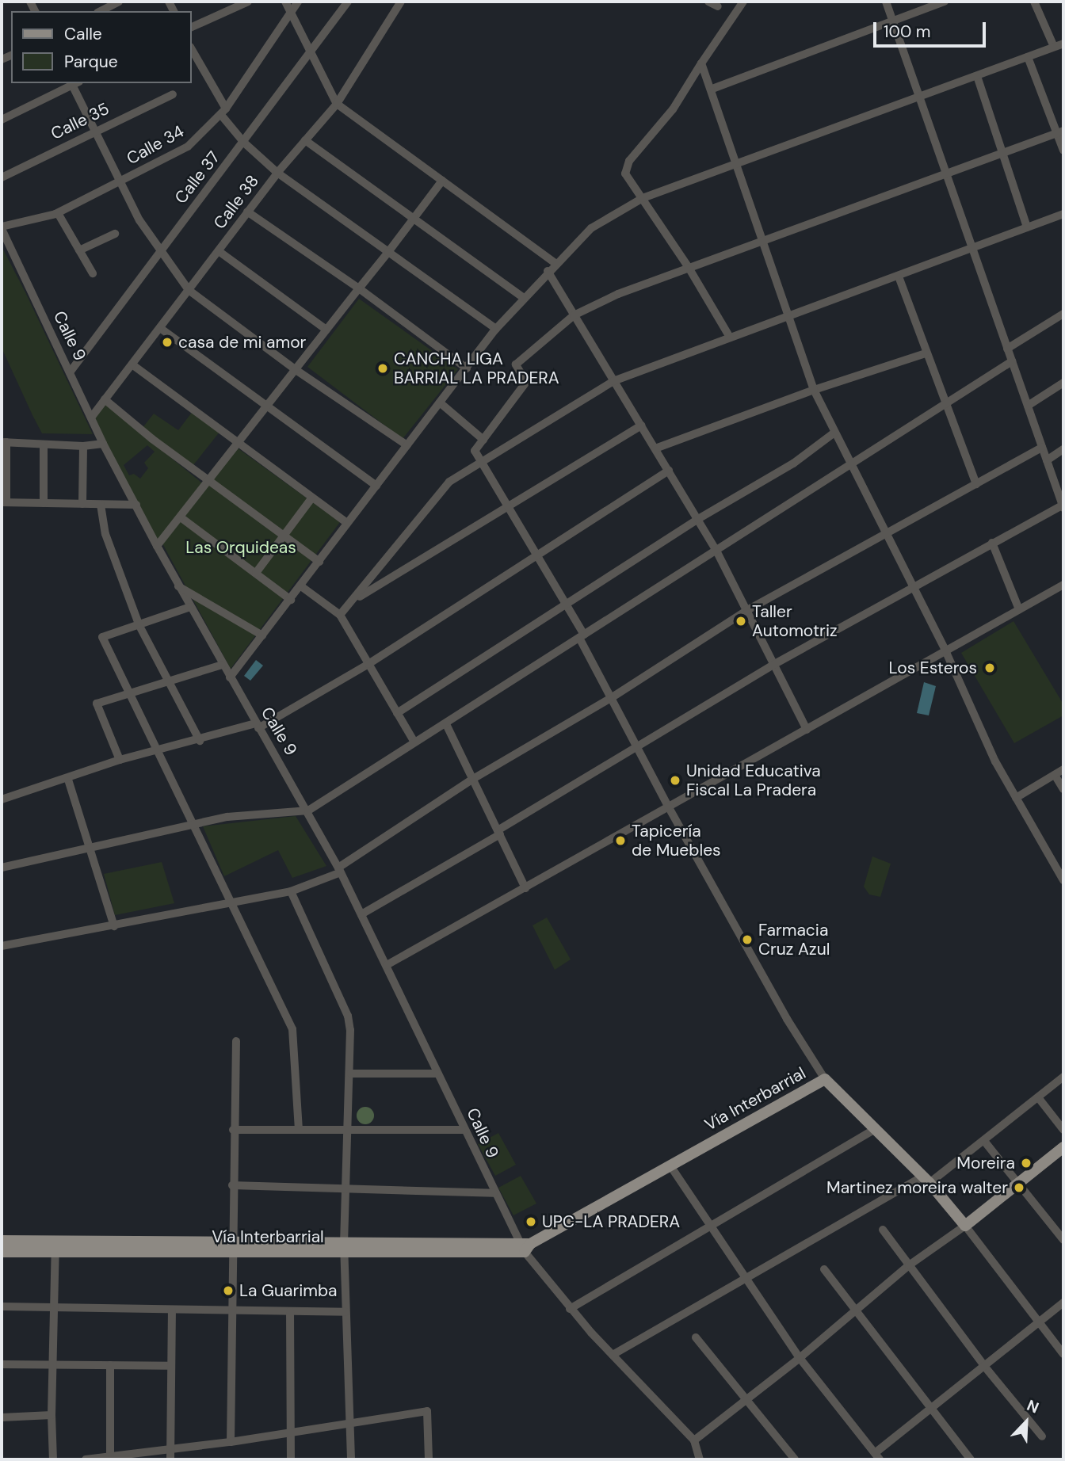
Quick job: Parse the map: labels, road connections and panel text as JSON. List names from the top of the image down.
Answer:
{
  "streets": {
    "main road": ["Vía Interbarrial"],
    "street": [
      "Calle 35",
      "Calle 34",
      "Calle 37",
      "Calle 38",
      "Calle 9"
    ]
  },
  "crossings": [
    ["Calle 34", "Calle 9"],
    ["Calle 37", "Calle 9"],
    ["Calle 38", "Calle 9"],
    ["Calle 9", "Vía Interbarrial"]
  ],
  "parks": ["Las Orquideas"],
  "places": [
    "casa de mi amor",
    "CANCHA LIGA BARRIAL LA PRADERA",
    "Taller Automotriz",
    "Los Esteros",
    "Unidad Educativa Fiscal La Pradera",
    "Tapicería de Muebles",
    "Farmacia Cruz Azul",
    "Moreira",
    "Martinez moreira walter",
    "UPC-LA PRADERA",
    "La Guarimba"
  ],
  "legend": ["Calle", "Parque"],
  "scale_bar": "100 m",
  "north": "top right"
}
